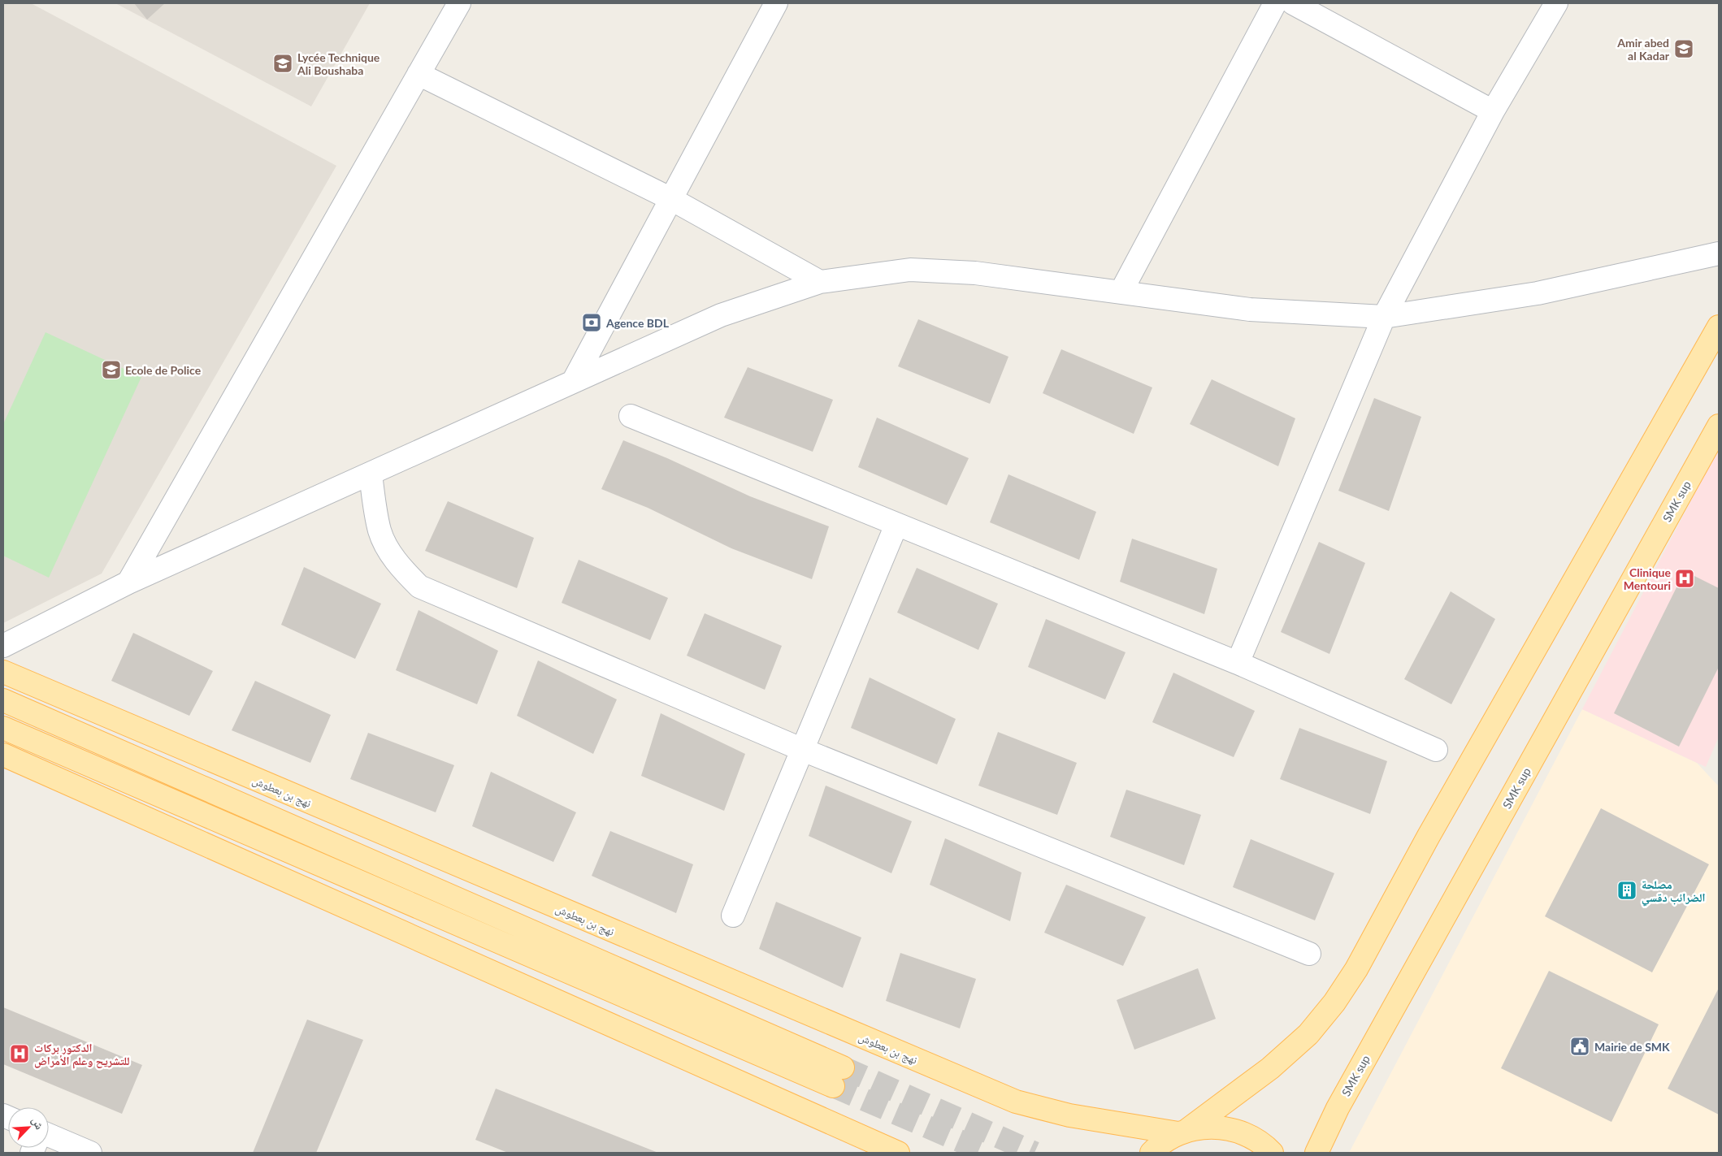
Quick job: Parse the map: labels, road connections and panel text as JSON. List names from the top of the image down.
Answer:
{
  "streets": {
    "main road": ["SMK sup", "نهج بن بعطوش"]
  },
  "places": {
    "school or university": ["Amir abed al Kadar", "Lycée Technique Ali Boushaba", "Ecole de Police"],
    "bank": ["Agence BDL"],
    "hospital": ["Clinique Mentouri", "الدكتور بركات للتشريح وعلم الأمراض"],
    "building": ["مصلحة الضرائب دقسي"],
    "public building": ["Mairie de SMK"]
  },
  "north": "top right"
}
